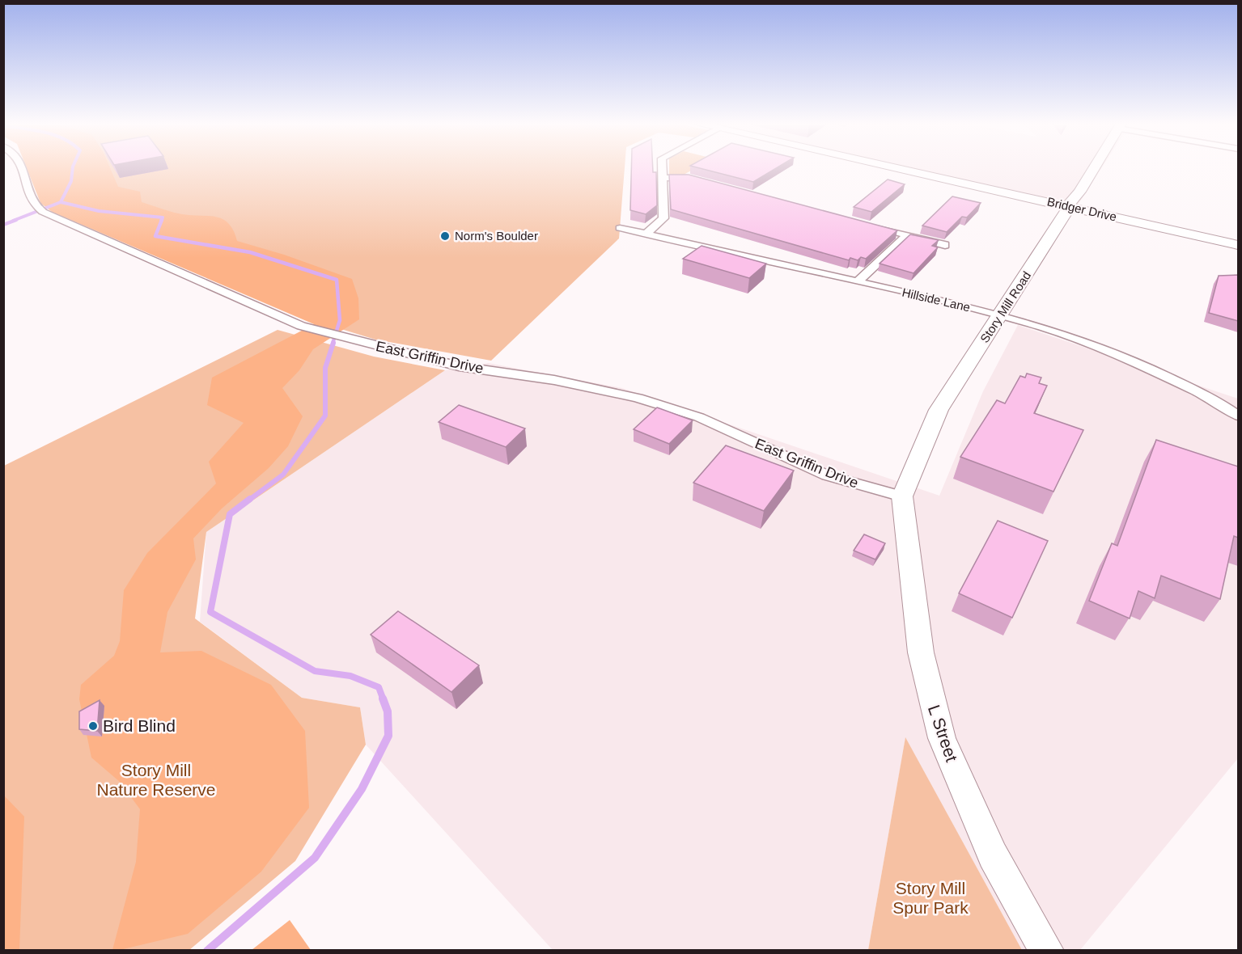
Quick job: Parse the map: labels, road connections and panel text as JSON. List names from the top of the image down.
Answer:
{
  "streets": {
    "street": [
      "Bridger Drive",
      "Hillside Lane",
      "Story Mill Road",
      "East Griffin Drive",
      "L Street"
    ]
  },
  "crossings": [
    ["Bridger Drive", "Story Mill Road"],
    ["Hillside Lane", "Story Mill Road"],
    ["Story Mill Road", "East Griffin Drive"],
    ["Story Mill Road", "L Street"],
    ["East Griffin Drive", "L Street"]
  ],
  "parks": ["Story Mill Nature Reserve", "Story Mill Spur Park"],
  "places": ["Norm's Boulder", "Bird Blind"]
}
